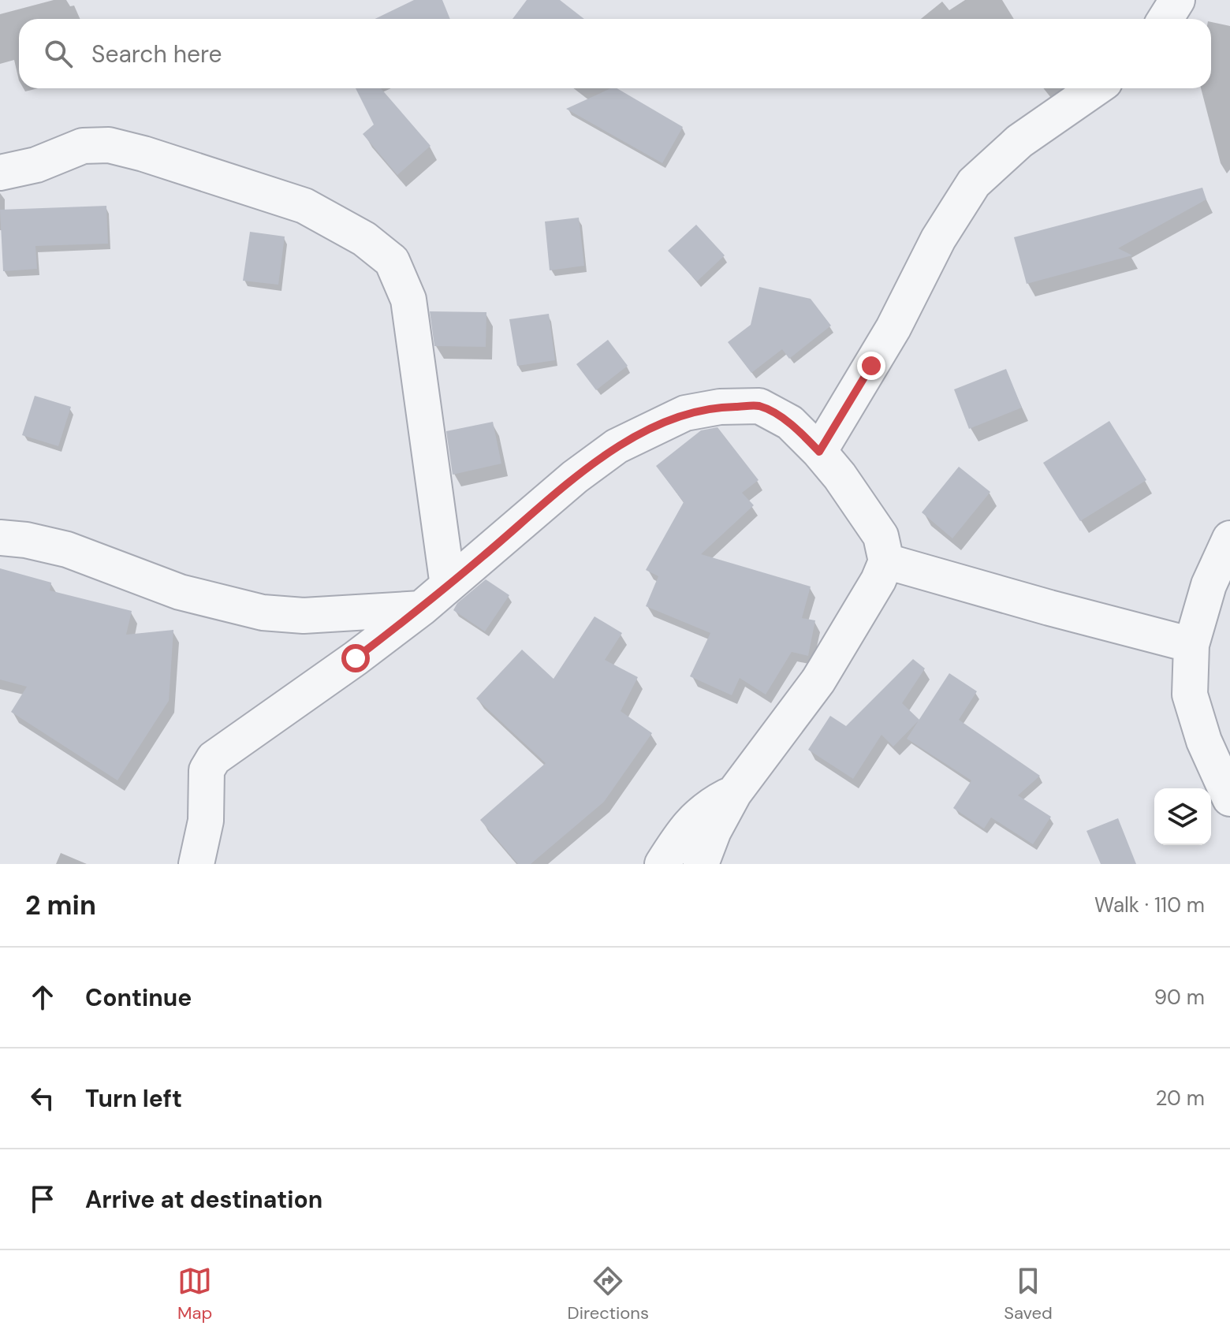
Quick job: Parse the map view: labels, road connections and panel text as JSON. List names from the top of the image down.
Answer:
{
  "page": {
    "search": "Search here",
    "heading": ["2 min", "Walk · 110 m"],
    "list": [
      ["Continue", "90 m"],
      ["Turn left", "20 m"],
      "Arrive at destination"
    ],
    "nav": ["Map", "Directions", "Saved"]
  }
}
